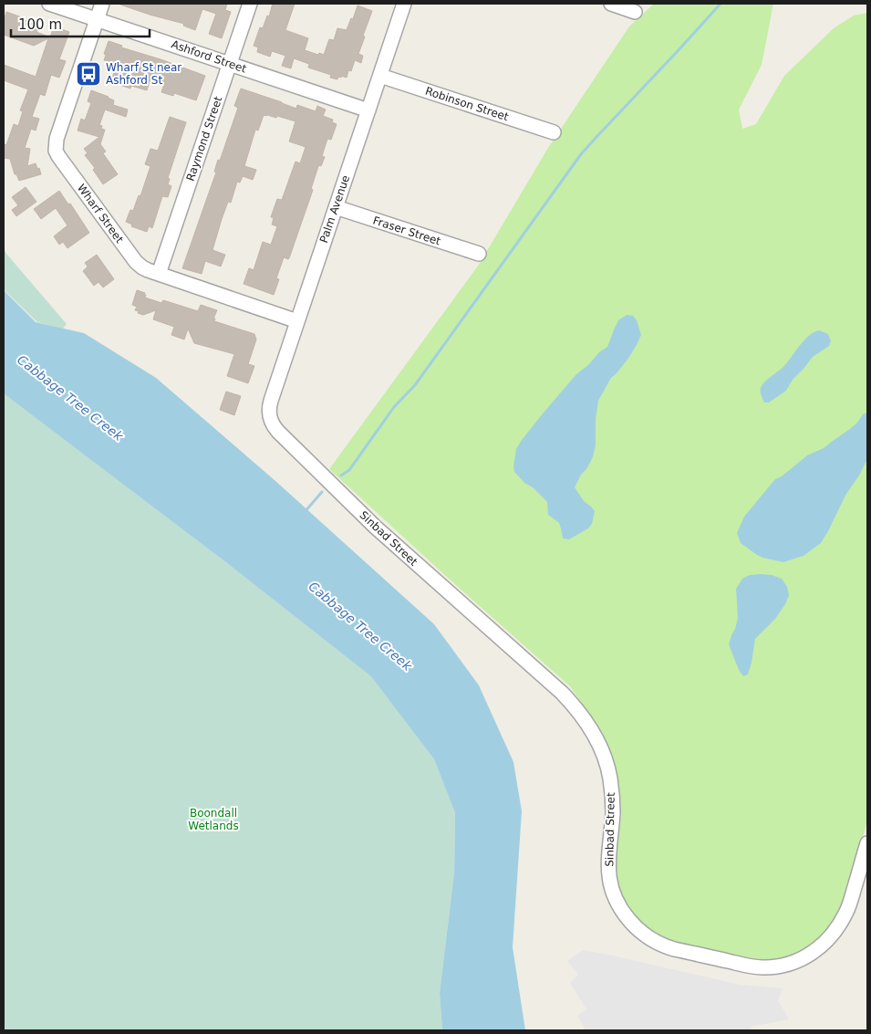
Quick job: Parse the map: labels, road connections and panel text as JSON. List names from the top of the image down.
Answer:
{
  "streets": {
    "street": [
      "Ashford Street",
      "Robinson Street",
      "Raymond Street",
      "Palm Avenue",
      "Wharf Street",
      "Fraser Street",
      "Sinbad Street"
    ]
  },
  "crossings": [
    ["Ashford Street", "Raymond Street"],
    ["Ashford Street", "Palm Avenue"],
    ["Ashford Street", "Wharf Street"],
    ["Robinson Street", "Palm Avenue"],
    ["Raymond Street", "Wharf Street"],
    ["Palm Avenue", "Wharf Street"],
    ["Palm Avenue", "Fraser Street"],
    ["Palm Avenue", "Sinbad Street"]
  ],
  "water": ["Cabbage Tree Creek"],
  "parks": ["Boondall Wetlands"],
  "places": {
    "bus stop": ["Wharf St near Ashford St"]
  },
  "scale_bar": "100 m"
}
